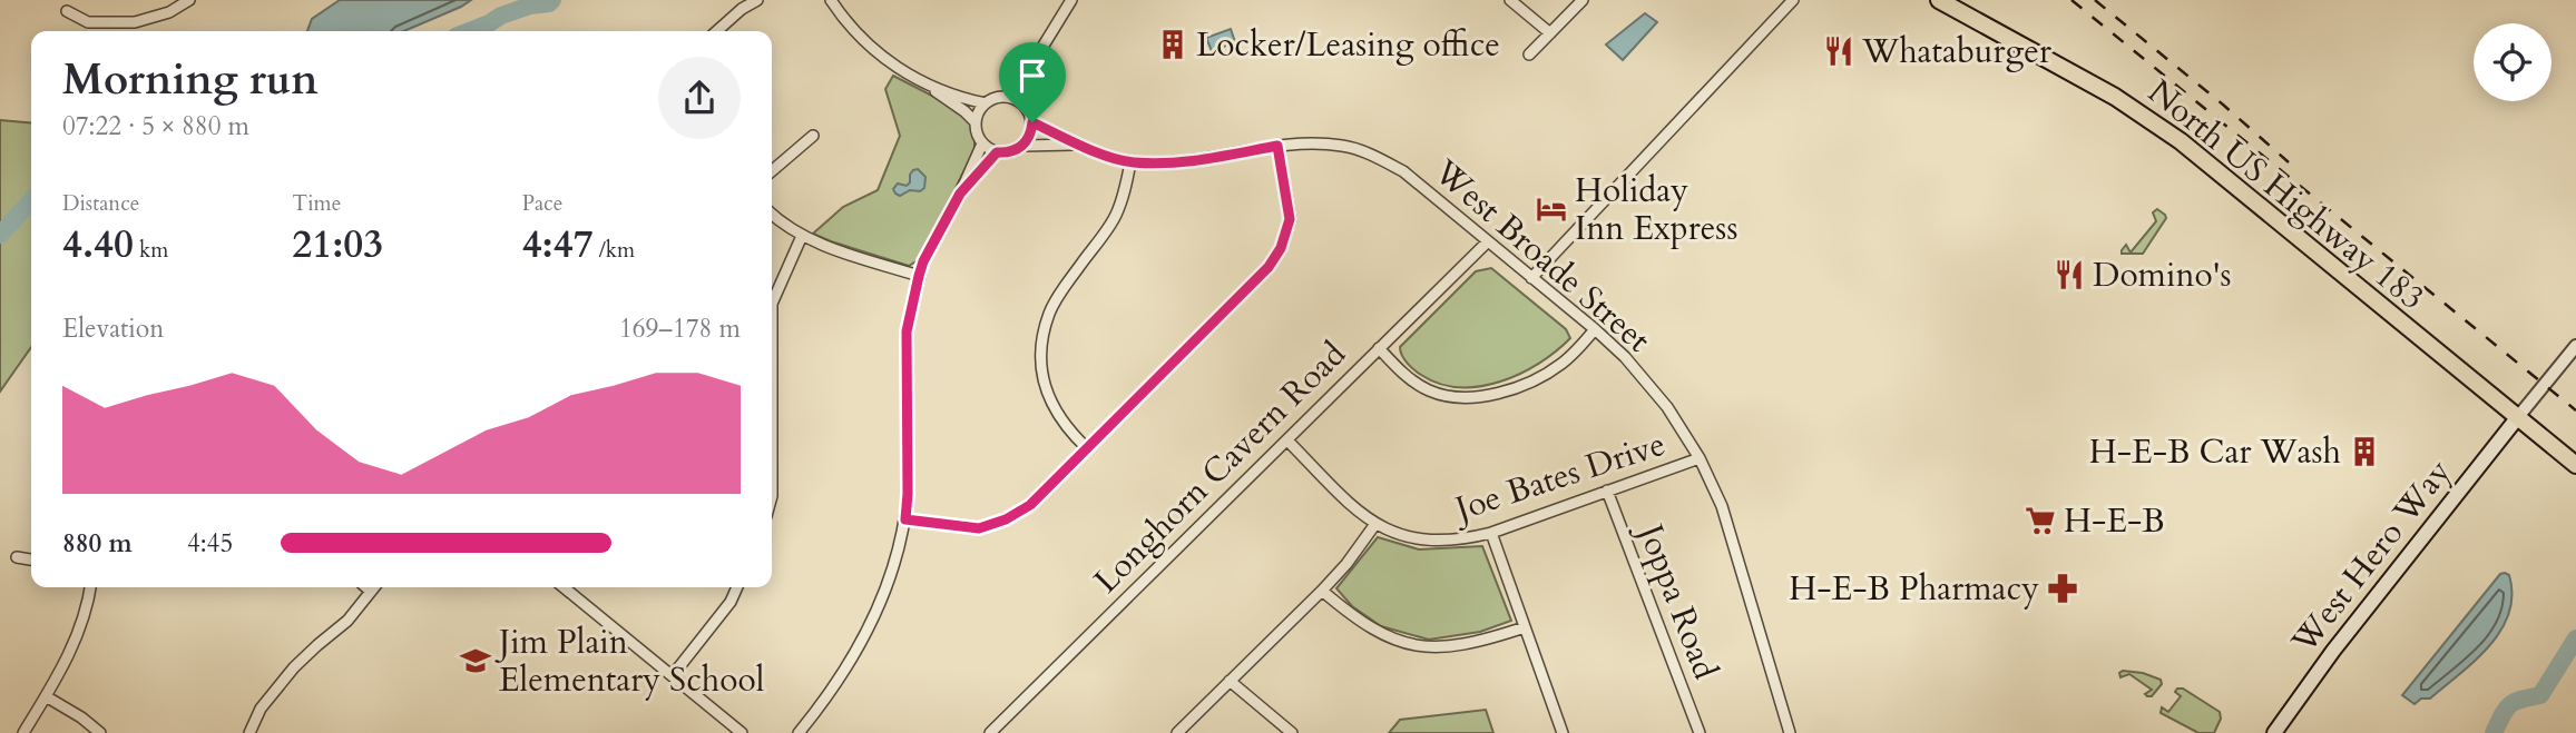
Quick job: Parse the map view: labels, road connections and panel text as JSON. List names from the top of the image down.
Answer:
{
  "streets": {
    "main road": ["North US Highway 183", "West Hero Way"],
    "street": [
      "West Broade Street",
      "Longhorn Cavern Road",
      "Joe Bates Drive",
      "Joppa Road"
    ]
  },
  "crossings": [
    ["North US Highway 183", "West Hero Way"],
    ["West Broade Street", "Longhorn Cavern Road"],
    ["West Broade Street", "Joe Bates Drive"],
    ["Longhorn Cavern Road", "Joe Bates Drive"],
    ["Joe Bates Drive", "Joppa Road"]
  ],
  "places": {
    "building": ["Locker/Leasing office", "H-E-B Car Wash"],
    "restaurant": ["Whataburger", "Domino's"],
    "hotel": ["Holiday Inn Express"],
    "supermarket": ["H-E-B"],
    "pharmacy": ["H-E-B Pharmacy"],
    "school or university": ["Jim Plain Elementary School"]
  },
  "page": {
    "heading": ["Morning run", "07:22 · 5 × 880 m"],
    "stats": [
      ["Distance", "4.40 km"],
      ["Time", "21:03"],
      ["Pace", "4:47 /km"]
    ],
    "chart": ["Elevation", "169–178 m"],
    "list": [
      {
        "name": "880 m",
        "note": "4:45"
      }
    ]
  }
}
